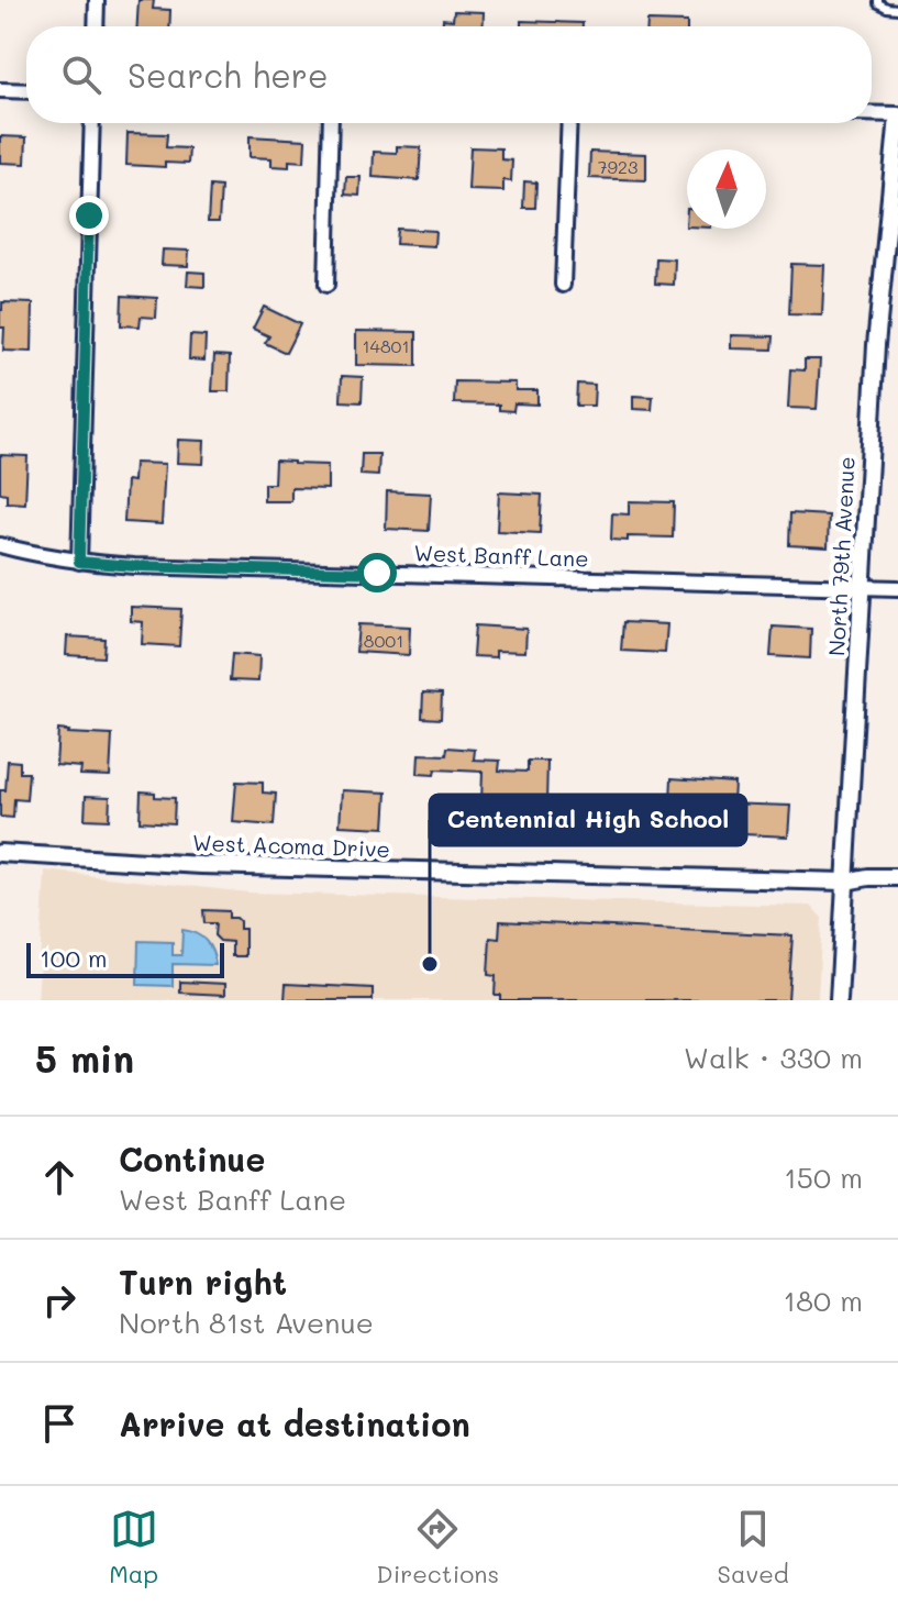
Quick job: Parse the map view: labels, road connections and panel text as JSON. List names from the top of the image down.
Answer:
{
  "streets": {
    "street": ["West Banff Lane", "North 79th Avenue", "West Acoma Drive"]
  },
  "crossings": [
    ["West Banff Lane", "North 79th Avenue"],
    ["North 79th Avenue", "West Acoma Drive"]
  ],
  "places": ["Centennial High School"],
  "house_numbers": ["7923", "14801", "8001"],
  "scale_bar": "100 m",
  "north": "top",
  "page": {
    "search": "Search here",
    "scale": "100 m",
    "heading": ["5 min", "Walk · 330 m"],
    "list": [
      ["Continue", "West Banff Lane", "150 m"],
      ["Turn right", "North 81st Avenue", "180 m"],
      "Arrive at destination"
    ],
    "nav": ["Map", "Directions", "Saved"]
  }
}
